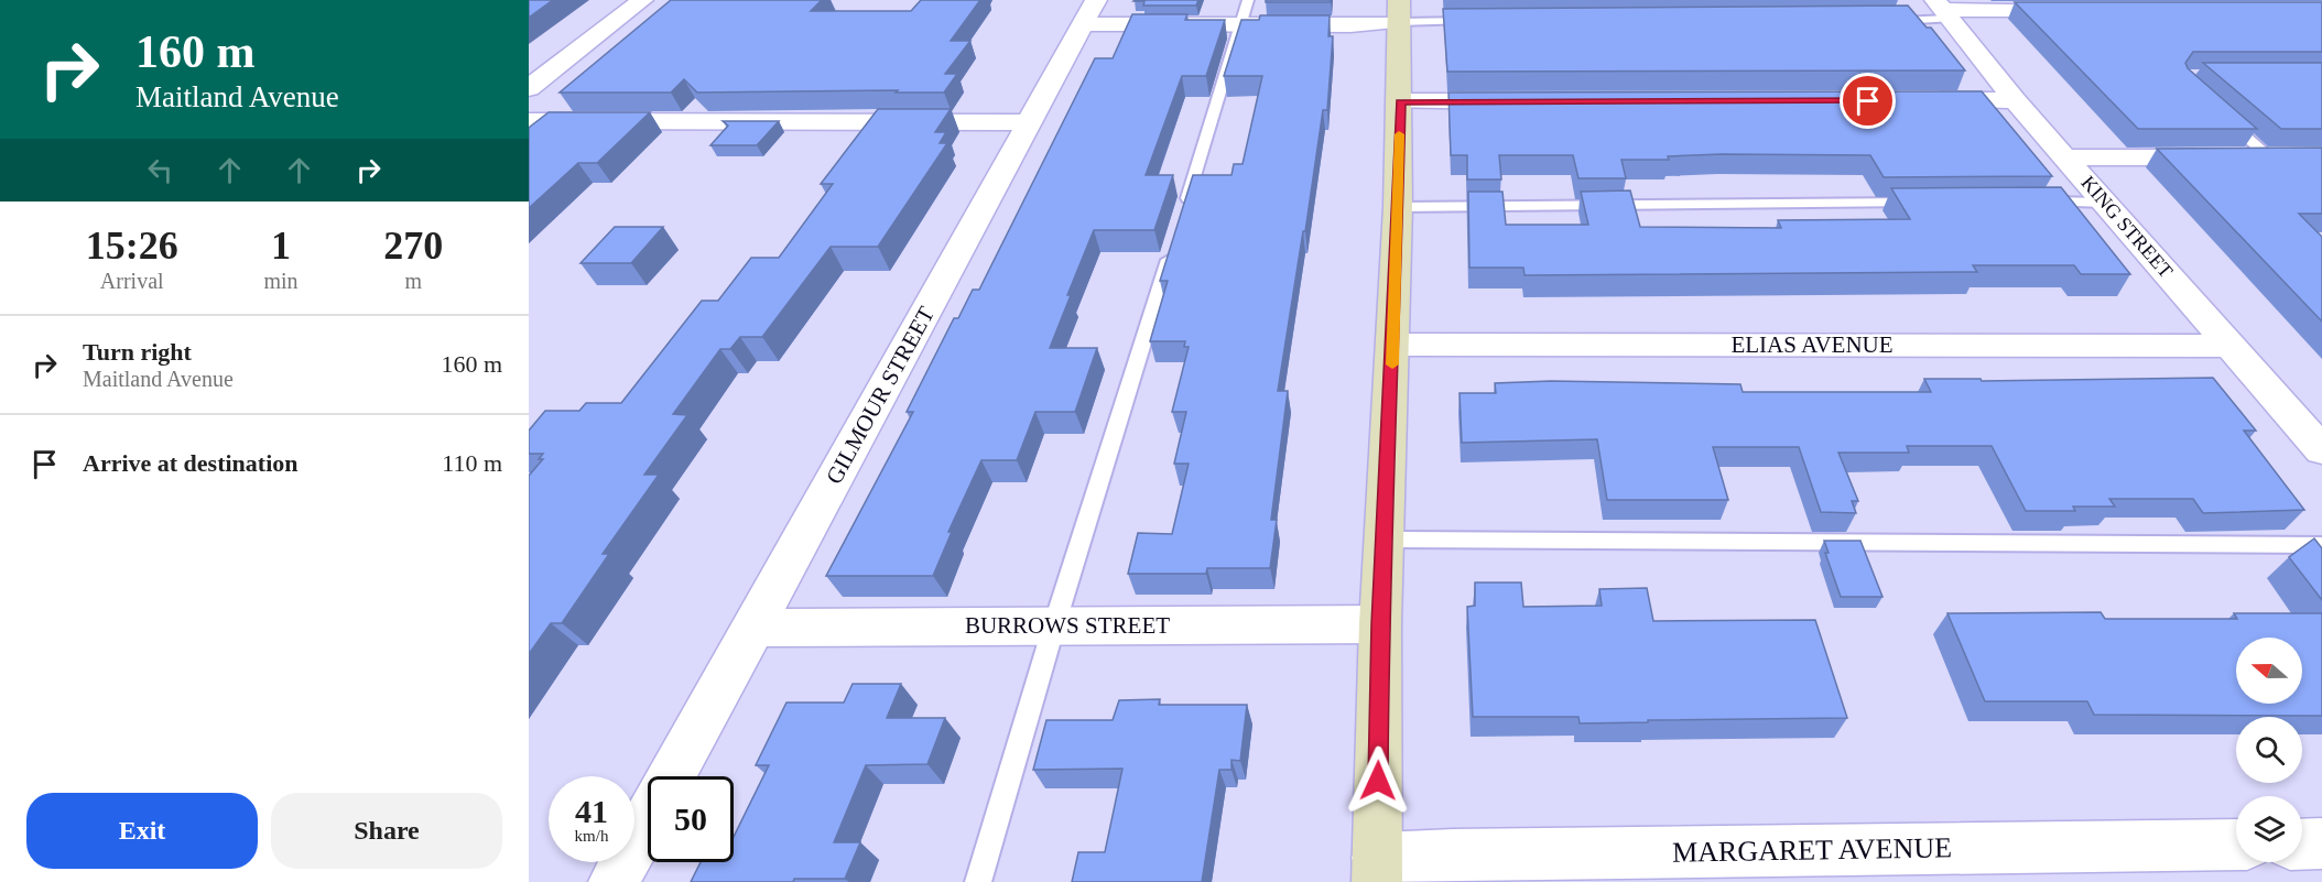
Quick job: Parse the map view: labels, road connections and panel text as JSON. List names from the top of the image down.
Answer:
{
  "streets": {
    "street": [
      "KING STREET",
      "ELIAS AVENUE",
      "GILMOUR STREET",
      "BURROWS STREET",
      "MARGARET AVENUE"
    ]
  },
  "crossings": [
    ["KING STREET", "ELIAS AVENUE"],
    ["GILMOUR STREET", "BURROWS STREET"]
  ],
  "north": "left",
  "page": {
    "turn": ["160 m", "Maitland Avenue"],
    "eta": [
      "15:26",
      "Arrival",
      "1",
      "min",
      "270",
      "m"
    ],
    "list": [
      {
        "name": "Turn right",
        "note": "Maitland Avenue",
        "value": "160 m"
      },
      {
        "name": "Arrive at destination",
        "value": "110 m"
      }
    ],
    "speed": "41 km/h",
    "limit": "50",
    "buttons": ["Exit", "Share"]
  }
}
